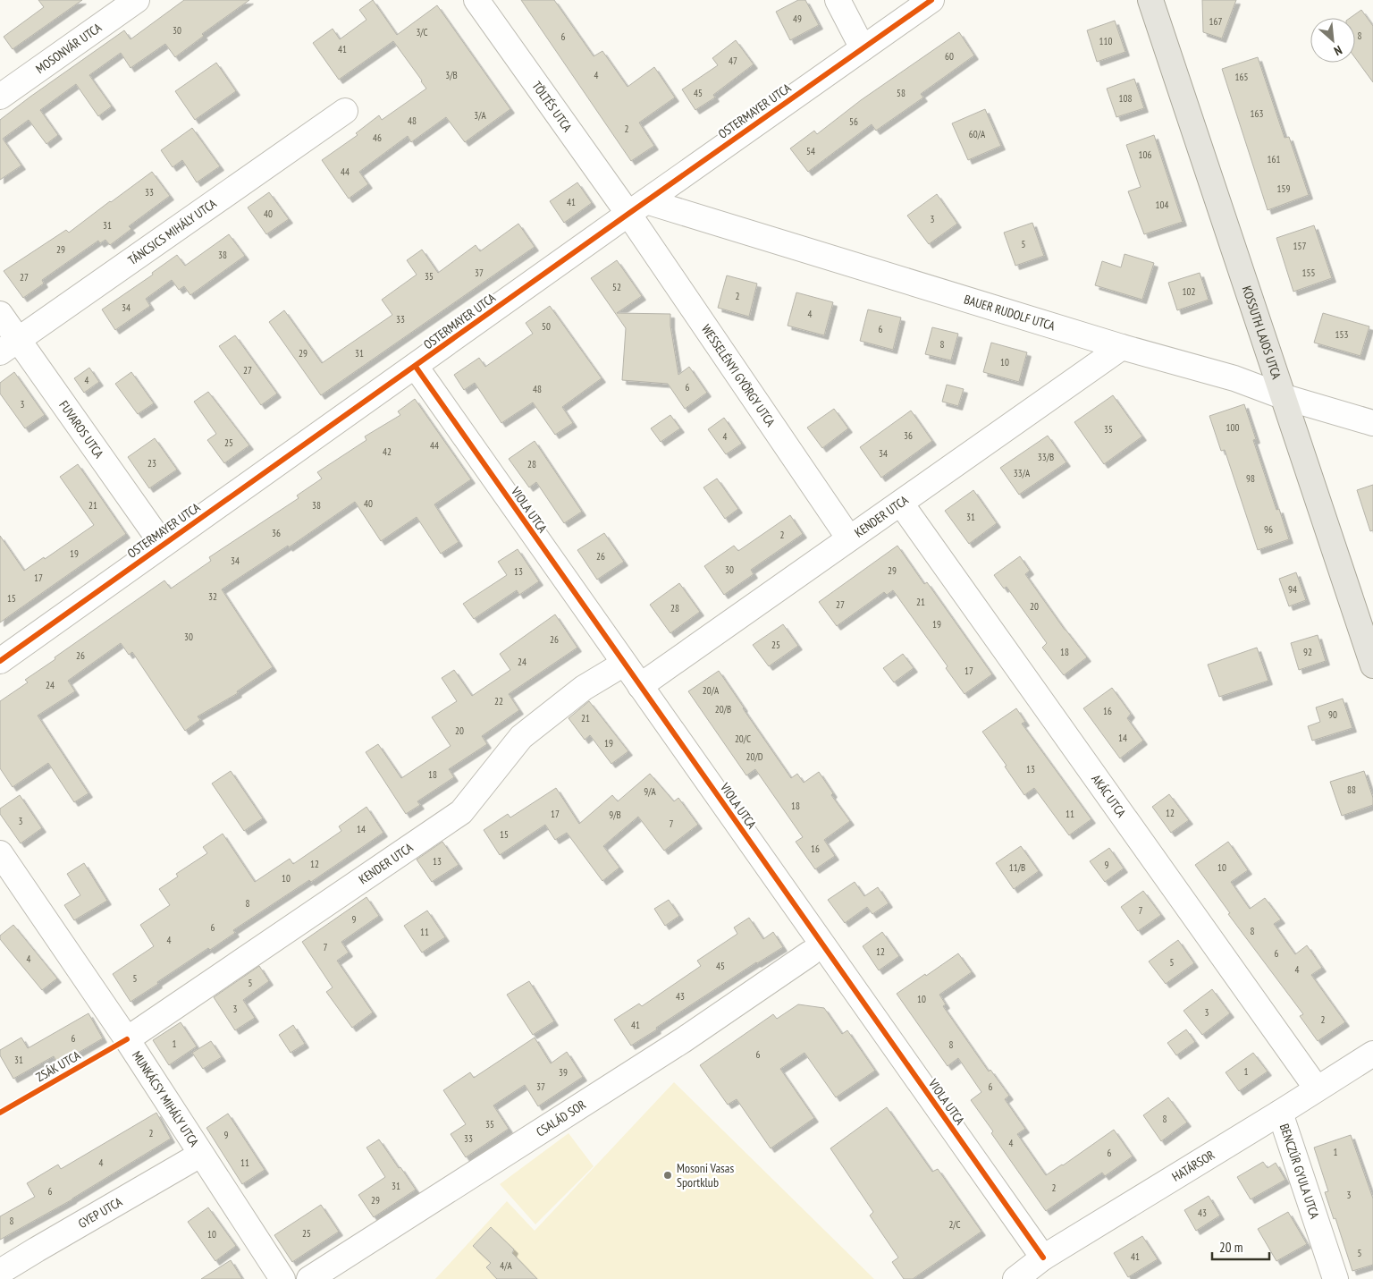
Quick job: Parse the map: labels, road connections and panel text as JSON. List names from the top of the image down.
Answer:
{
  "streets": {
    "main road": ["KOSSUTH LAJOS UTCA"],
    "street": [
      "MOSONVÁR UTCA",
      "TÖLTÉS UTCA",
      "OSTERMAYER UTCA",
      "TÁNCSICS MIHÁLY UTCA",
      "BAUER RUDOLF UTCA",
      "WESSELÉNYI GYÖRGY UTCA",
      "FUVAROS UTCA",
      "VIOLA UTCA",
      "KENDER UTCA",
      "AKÁC UTCA",
      "MUNKÁCSY MIHÁLY UTCA",
      "CSALÁD SOR",
      "HATÁRSOR",
      "BENCZÚR GYULA UTCA",
      "GYEP UTCA"
    ],
    "cycle path": ["ZSÁK UTCA"]
  },
  "crossings": [
    ["TÖLTÉS UTCA", "OSTERMAYER UTCA"],
    ["TÖLTÉS UTCA", "BAUER RUDOLF UTCA"],
    ["TÖLTÉS UTCA", "WESSELÉNYI GYÖRGY UTCA"],
    ["OSTERMAYER UTCA", "BAUER RUDOLF UTCA"],
    ["OSTERMAYER UTCA", "WESSELÉNYI GYÖRGY UTCA"],
    ["OSTERMAYER UTCA", "FUVAROS UTCA"],
    ["OSTERMAYER UTCA", "VIOLA UTCA"],
    ["TÁNCSICS MIHÁLY UTCA", "FUVAROS UTCA"],
    ["BAUER RUDOLF UTCA", "KOSSUTH LAJOS UTCA"],
    ["BAUER RUDOLF UTCA", "WESSELÉNYI GYÖRGY UTCA"],
    ["BAUER RUDOLF UTCA", "KENDER UTCA"],
    ["WESSELÉNYI GYÖRGY UTCA", "KENDER UTCA"],
    ["VIOLA UTCA", "KENDER UTCA"],
    ["VIOLA UTCA", "HATÁRSOR"],
    ["KENDER UTCA", "AKÁC UTCA"],
    ["KENDER UTCA", "MUNKÁCSY MIHÁLY UTCA"],
    ["AKÁC UTCA", "HATÁRSOR"],
    ["MUNKÁCSY MIHÁLY UTCA", "GYEP UTCA"],
    ["HATÁRSOR", "BENCZÚR GYULA UTCA"]
  ],
  "places": ["Mosoni Vasas Sportklub"],
  "house_numbers": [
    "49",
    "167",
    "30",
    "3/C",
    "8",
    "6",
    "110",
    "41",
    "60",
    "47",
    "3/B",
    "4",
    "165",
    "45",
    "58",
    "108",
    "163",
    "3/A",
    "48",
    "56",
    "2",
    "60/A",
    "46",
    "54",
    "106",
    "161",
    "44",
    "159",
    "33",
    "41",
    "104",
    "40",
    "3",
    "31",
    "5",
    "157",
    "29",
    "38",
    "37",
    "155",
    "35",
    "27",
    "52",
    "102",
    "2",
    "34",
    "4",
    "33",
    "50",
    "6",
    "153",
    "8",
    "29",
    "31",
    "10",
    "27",
    "4",
    "6",
    "48",
    "3",
    "100",
    "35",
    "36",
    "4",
    "25",
    "44",
    "42",
    "34",
    "33/B",
    "23",
    "28",
    "33/A",
    "98",
    "40",
    "21",
    "38",
    "31",
    "96",
    "36",
    "2",
    "19",
    "26",
    "34",
    "30",
    "29",
    "13",
    "17",
    "94",
    "32",
    "15",
    "21",
    "27",
    "20",
    "28",
    "19",
    "30",
    "26",
    "25",
    "18",
    "92",
    "26",
    "24",
    "17",
    "24",
    "20/A",
    "22",
    "20/B",
    "16",
    "90",
    "21",
    "20",
    "14",
    "20/C",
    "19",
    "20/D",
    "13",
    "18",
    "88",
    "9/A",
    "18",
    "12",
    "17",
    "11",
    "9/B",
    "3",
    "7",
    "14",
    "15",
    "16",
    "13",
    "12",
    "9",
    "11/B",
    "10",
    "10",
    "8",
    "7",
    "9",
    "6",
    "8",
    "11",
    "4",
    "7",
    "12",
    "6",
    "4",
    "5",
    "45",
    "4",
    "5",
    "5",
    "43",
    "10",
    "3",
    "3",
    "2",
    "41",
    "6",
    "1",
    "8",
    "6",
    "31",
    "1",
    "39",
    "37",
    "6",
    "8",
    "35",
    "2",
    "9",
    "33",
    "4",
    "1",
    "6",
    "4",
    "11",
    "31",
    "2",
    "6",
    "3",
    "29",
    "43",
    "8",
    "2/C",
    "25",
    "10",
    "5",
    "41",
    "4/A"
  ],
  "scale_bar": "20 m",
  "north": "bottom right"
}
